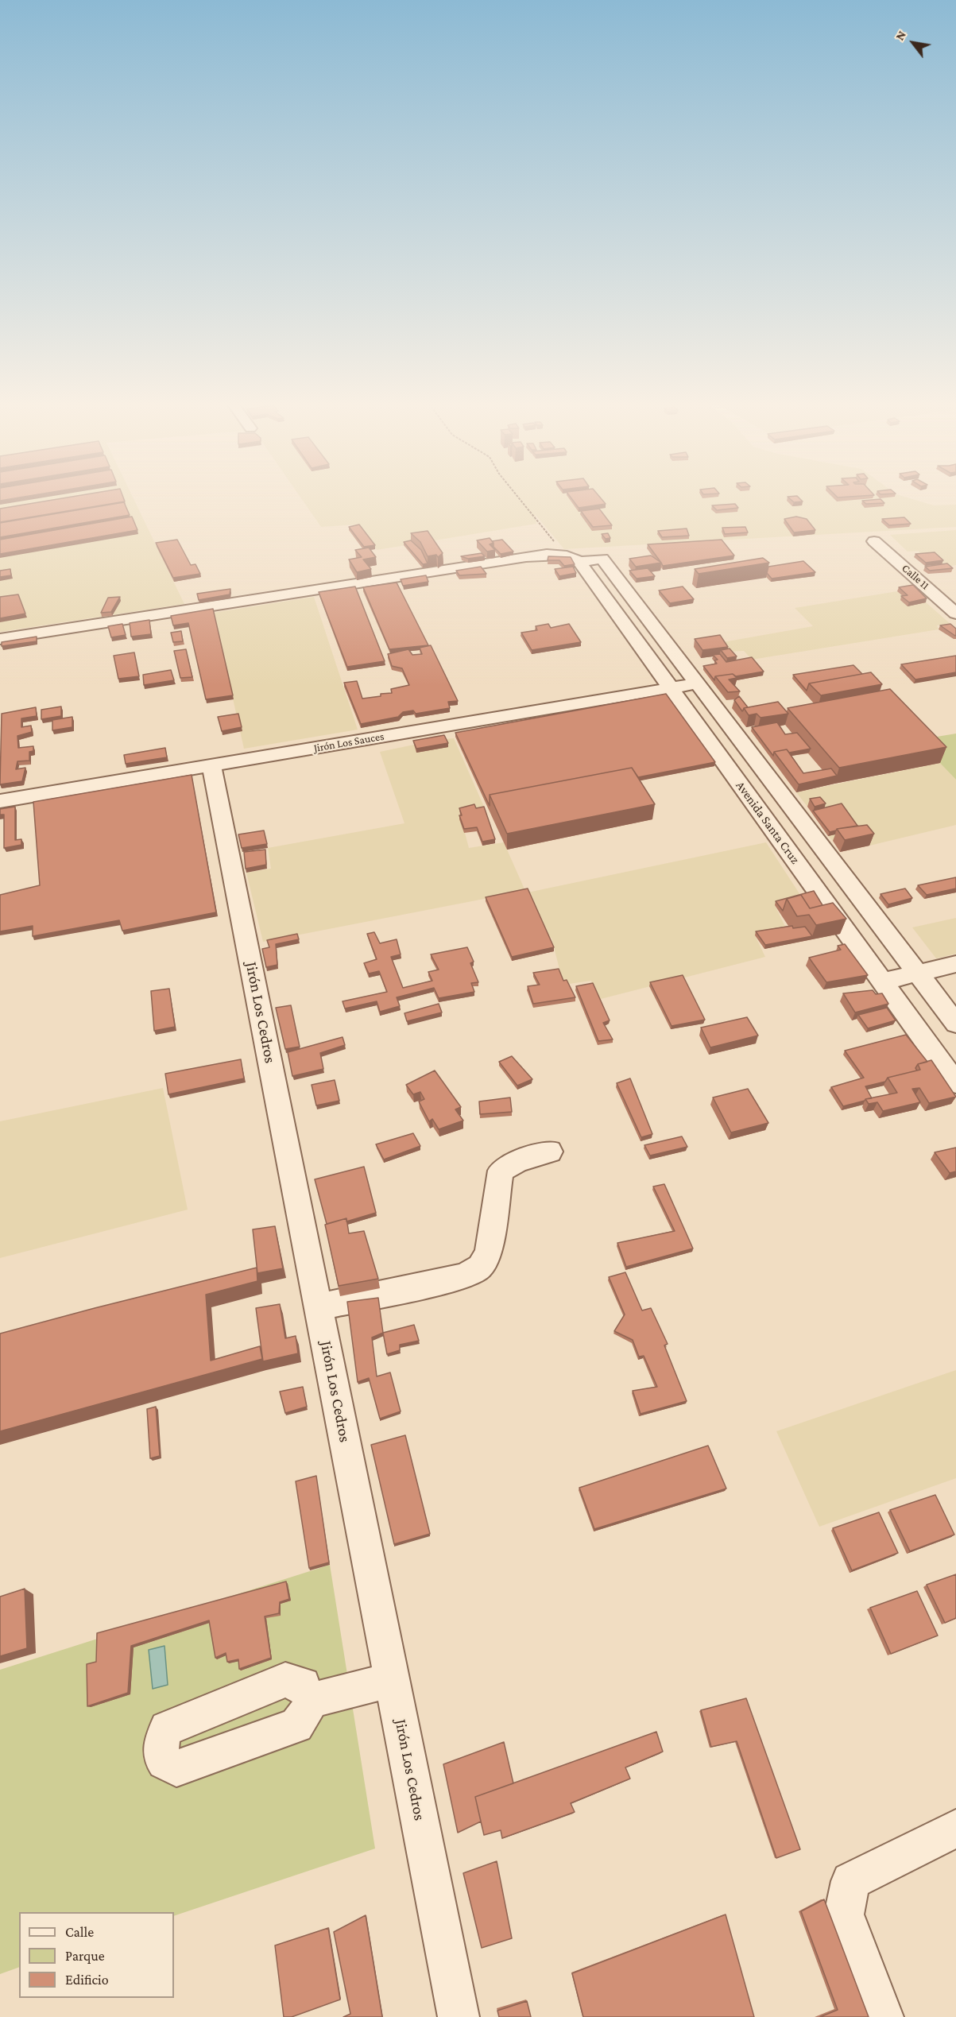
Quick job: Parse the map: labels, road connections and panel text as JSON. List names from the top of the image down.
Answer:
{
  "streets": {
    "street": [
      "Calle 11",
      "Jirón Los Sauces",
      "Avenida Santa Cruz",
      "Jirón Los Cedros"
    ]
  },
  "crossings": [
    ["Jirón Los Sauces", "Avenida Santa Cruz"],
    ["Jirón Los Sauces", "Jirón Los Cedros"]
  ],
  "legend": ["Calle", "Parque", "Edificio"],
  "north": "top left"
}
